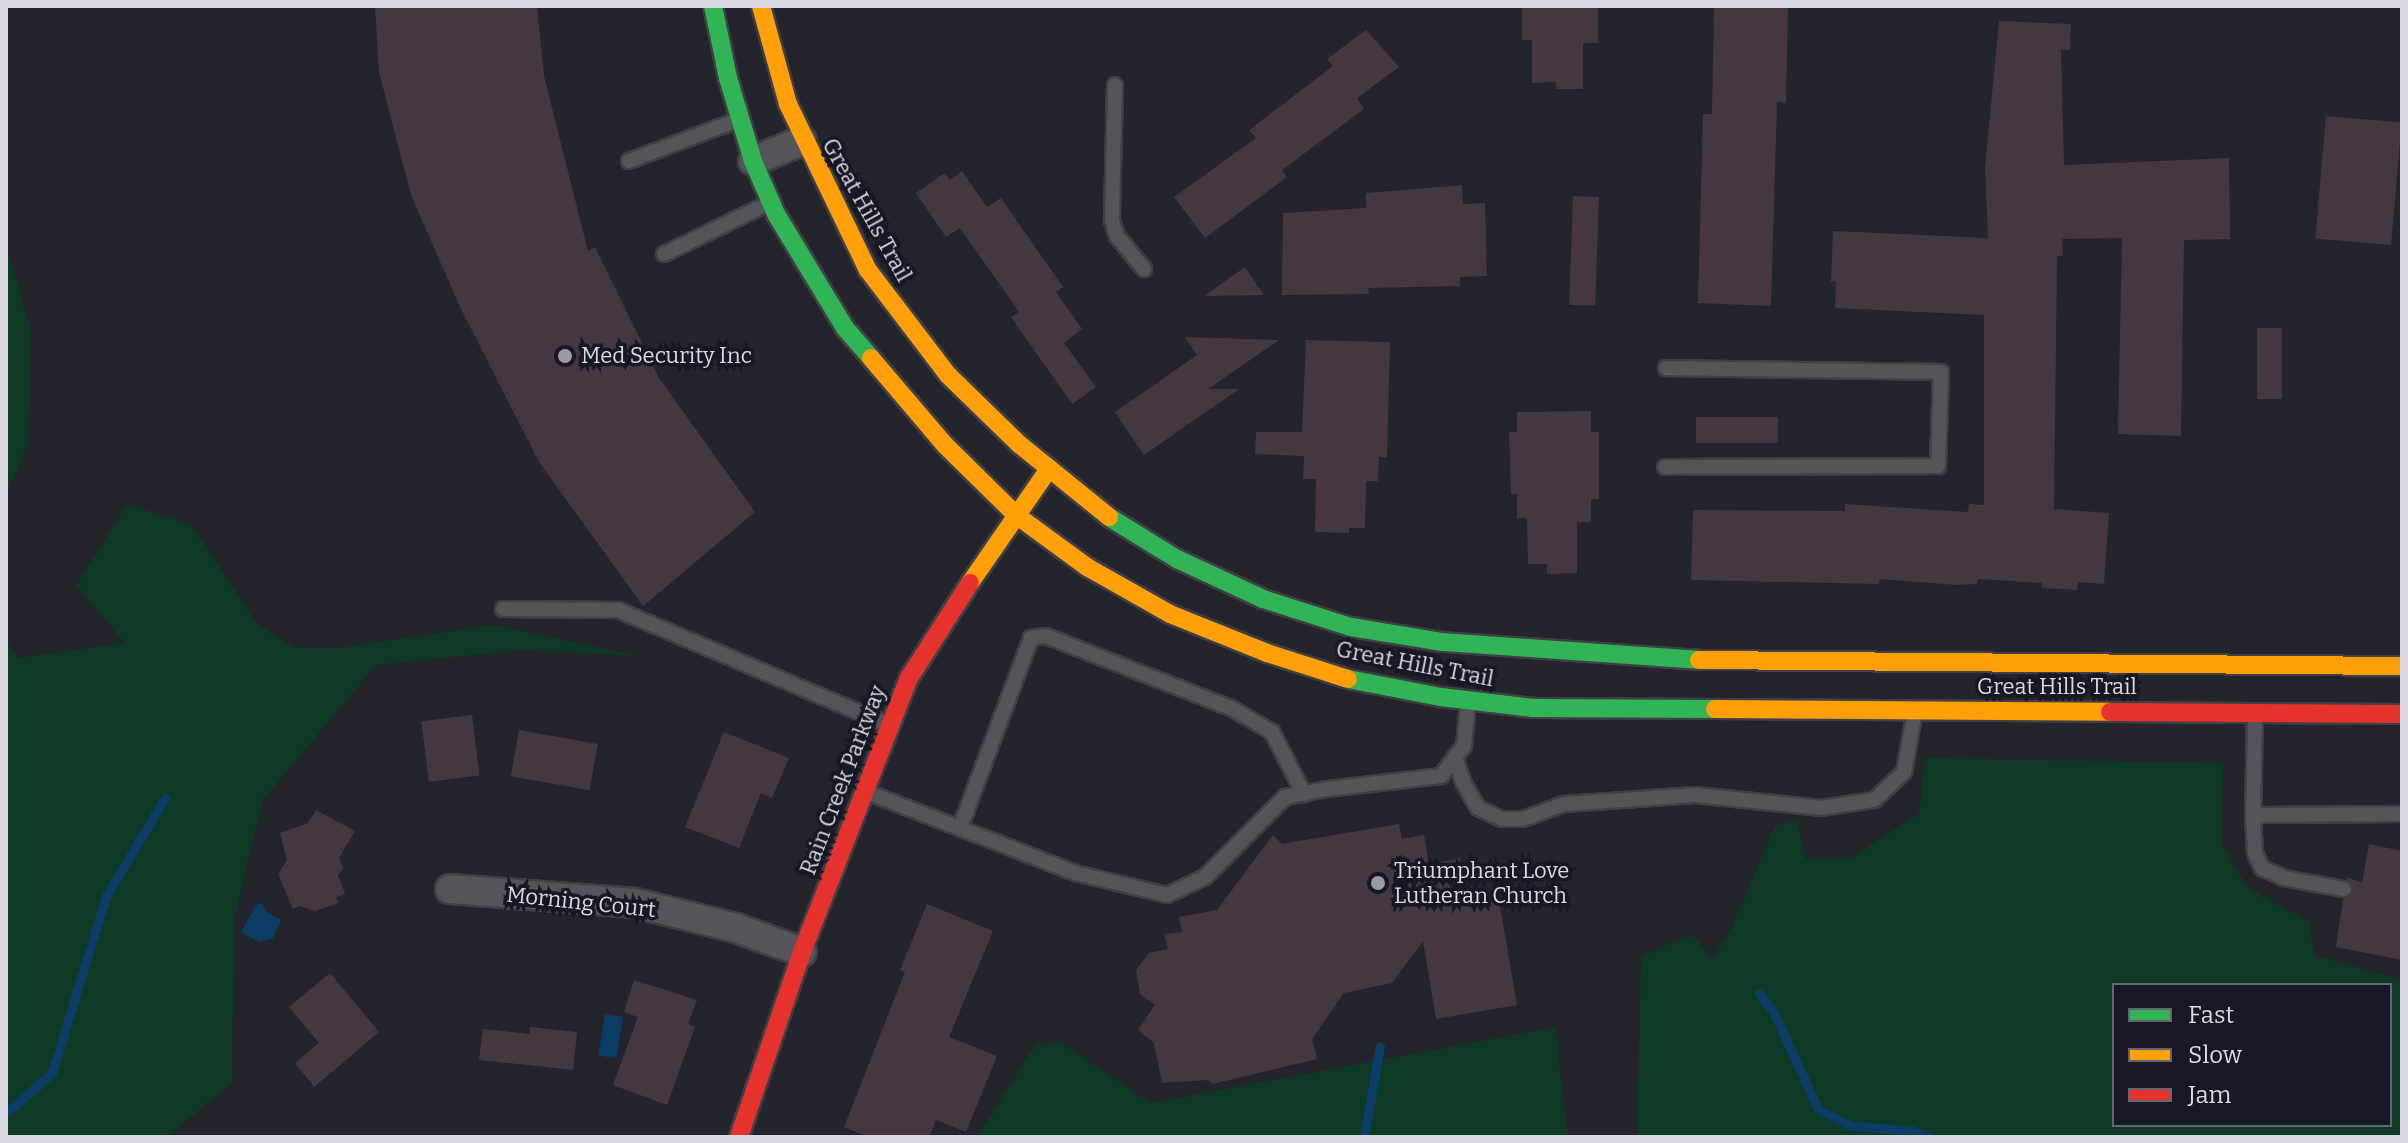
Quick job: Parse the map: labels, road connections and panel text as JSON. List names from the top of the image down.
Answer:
{
  "streets": {
    "street": ["Great Hills Trail", "Rain Creek Parkway", "Morning Court"]
  },
  "crossings": [
    ["Great Hills Trail", "Rain Creek Parkway"],
    ["Rain Creek Parkway", "Morning Court"]
  ],
  "places": ["Med Security Inc", "Triumphant Love Lutheran Church"],
  "legend": ["Fast", "Slow", "Jam"]
}
